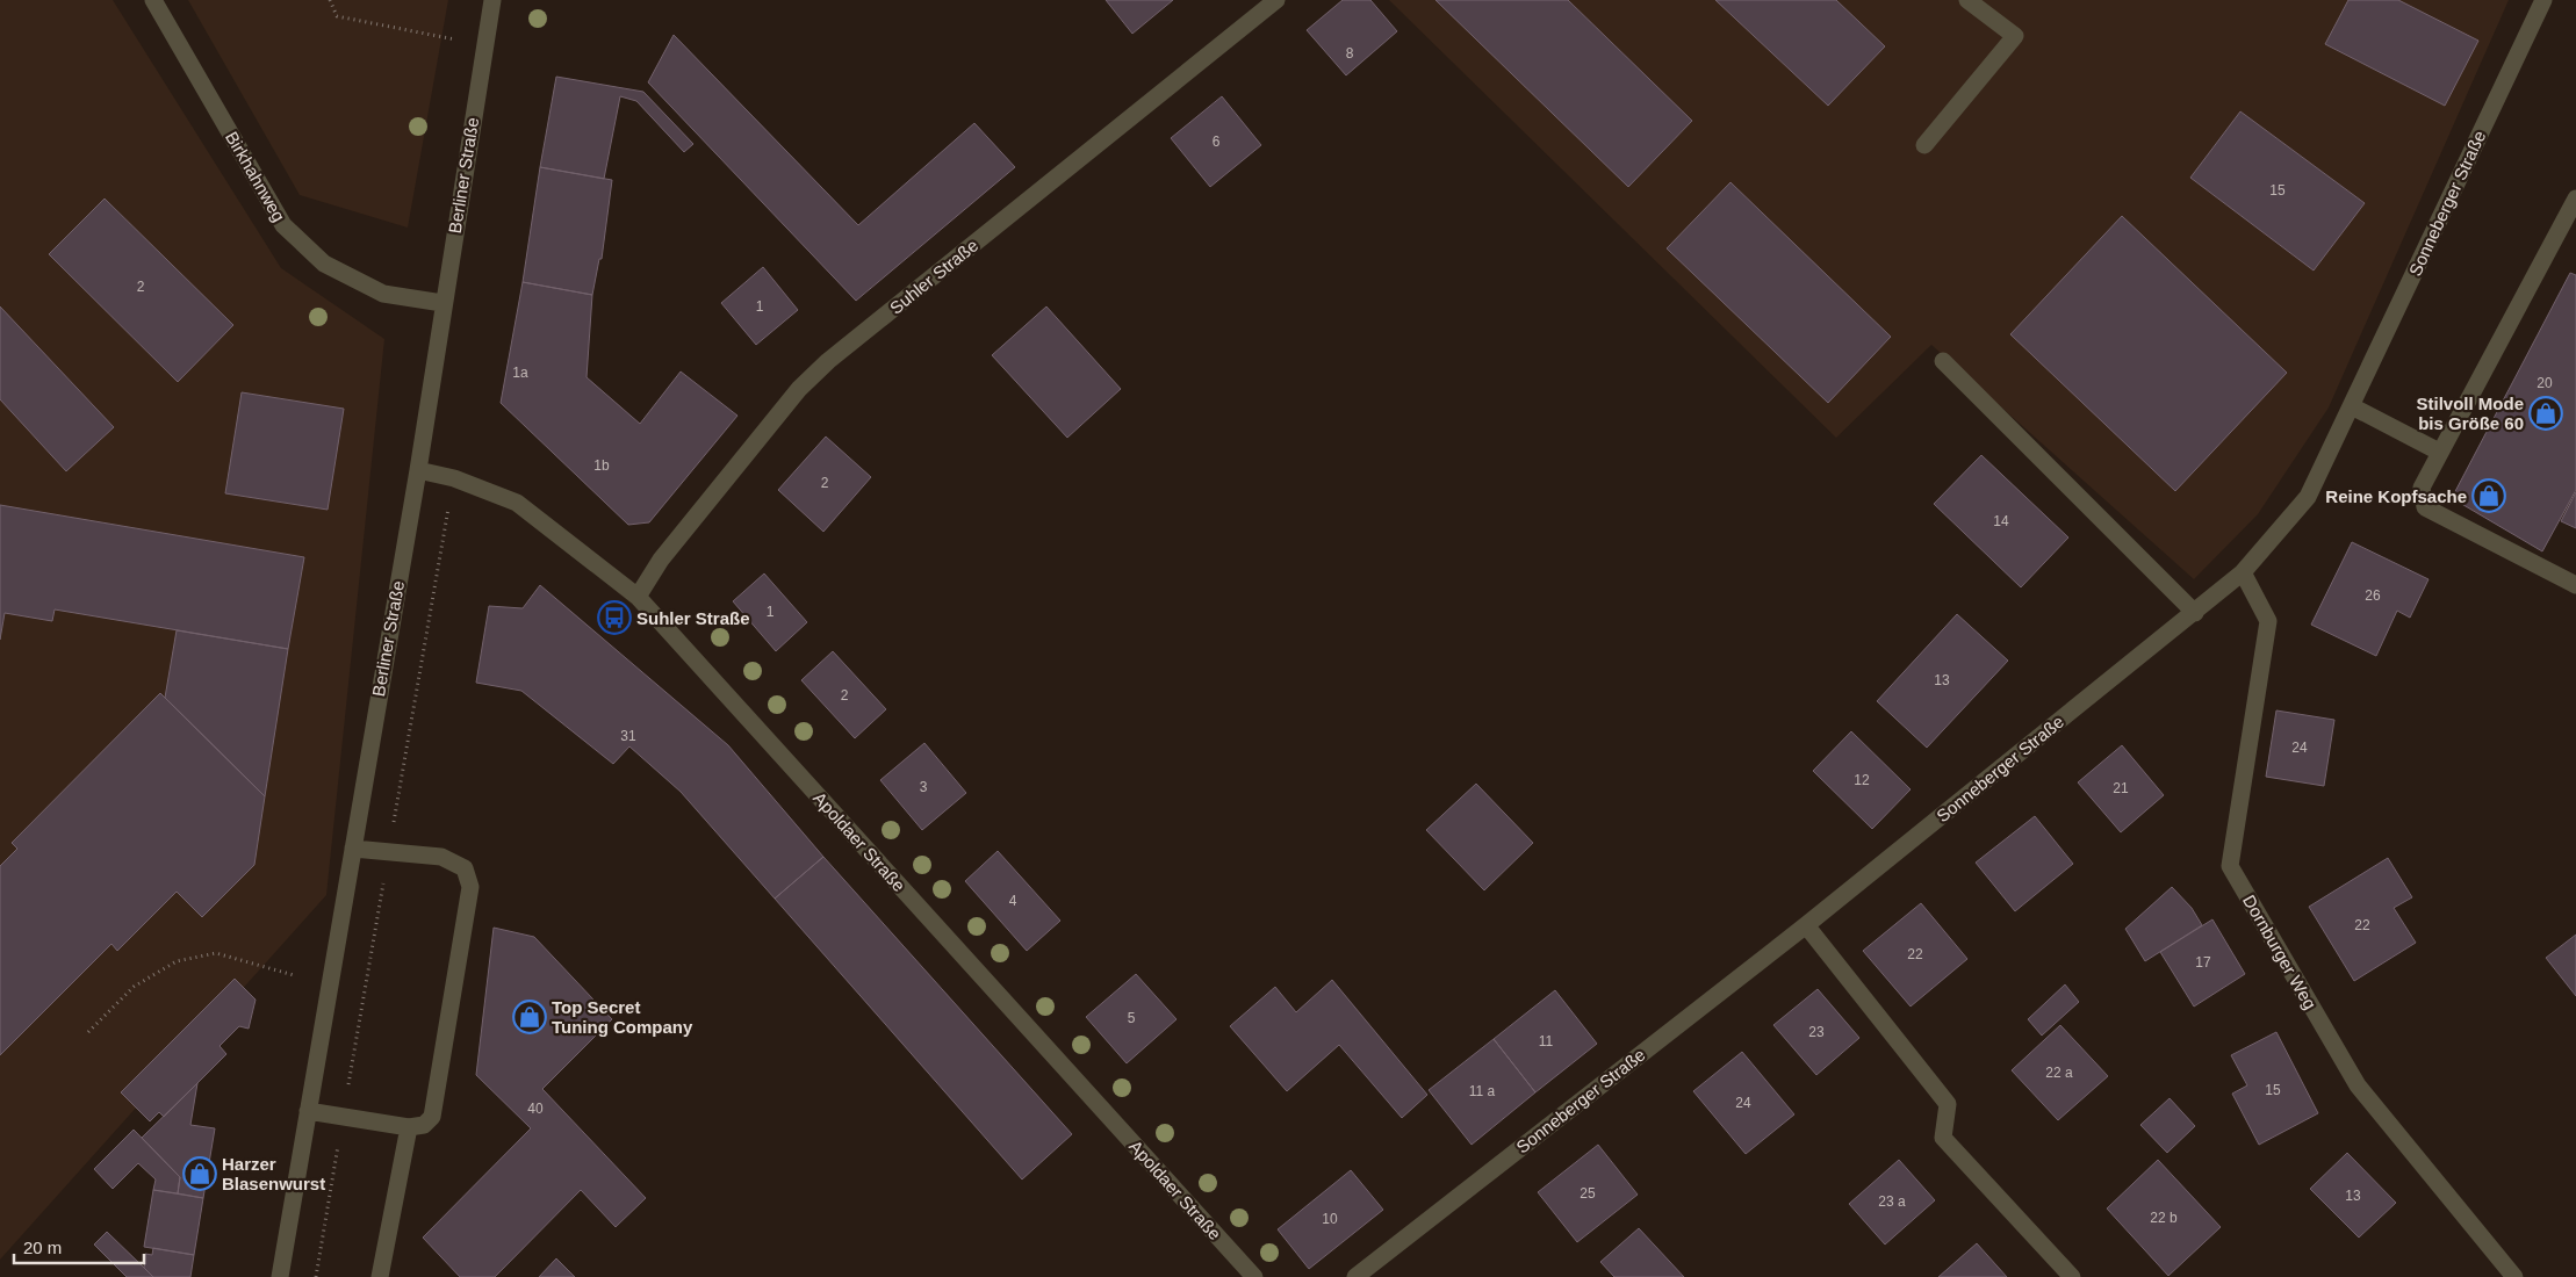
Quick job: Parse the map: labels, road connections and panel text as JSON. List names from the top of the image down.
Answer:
{
  "streets": {
    "street": [
      "Berliner Straße",
      "Birkhahnweg",
      "Sonneberger Straße",
      "Suhler Straße",
      "Apoldaer Straße",
      "Dornburger Weg"
    ]
  },
  "crossings": [
    ["Berliner Straße", "Birkhahnweg"],
    ["Berliner Straße", "Apoldaer Straße"],
    ["Sonneberger Straße", "Dornburger Weg"],
    ["Suhler Straße", "Apoldaer Straße"]
  ],
  "places": {
    "shop": [
      "Stilvoll Mode bis Größe 60",
      "Reine Kopfsache",
      "Top Secret Tuning Company",
      "Harzer Blasenwurst"
    ],
    "bus stop": ["Suhler Straße"]
  },
  "house_numbers": [
    "8",
    "6",
    "15",
    "2",
    "1",
    "1a",
    "20",
    "1b",
    "2",
    "14",
    "26",
    "1",
    "13",
    "2",
    "31",
    "24",
    "12",
    "3",
    "21",
    "4",
    "22",
    "22",
    "17",
    "5",
    "23",
    "11",
    "22 a",
    "15",
    "11 a",
    "24",
    "40",
    "25",
    "13",
    "23 a",
    "22 b",
    "10"
  ],
  "scale_bar": "20 m"
}
